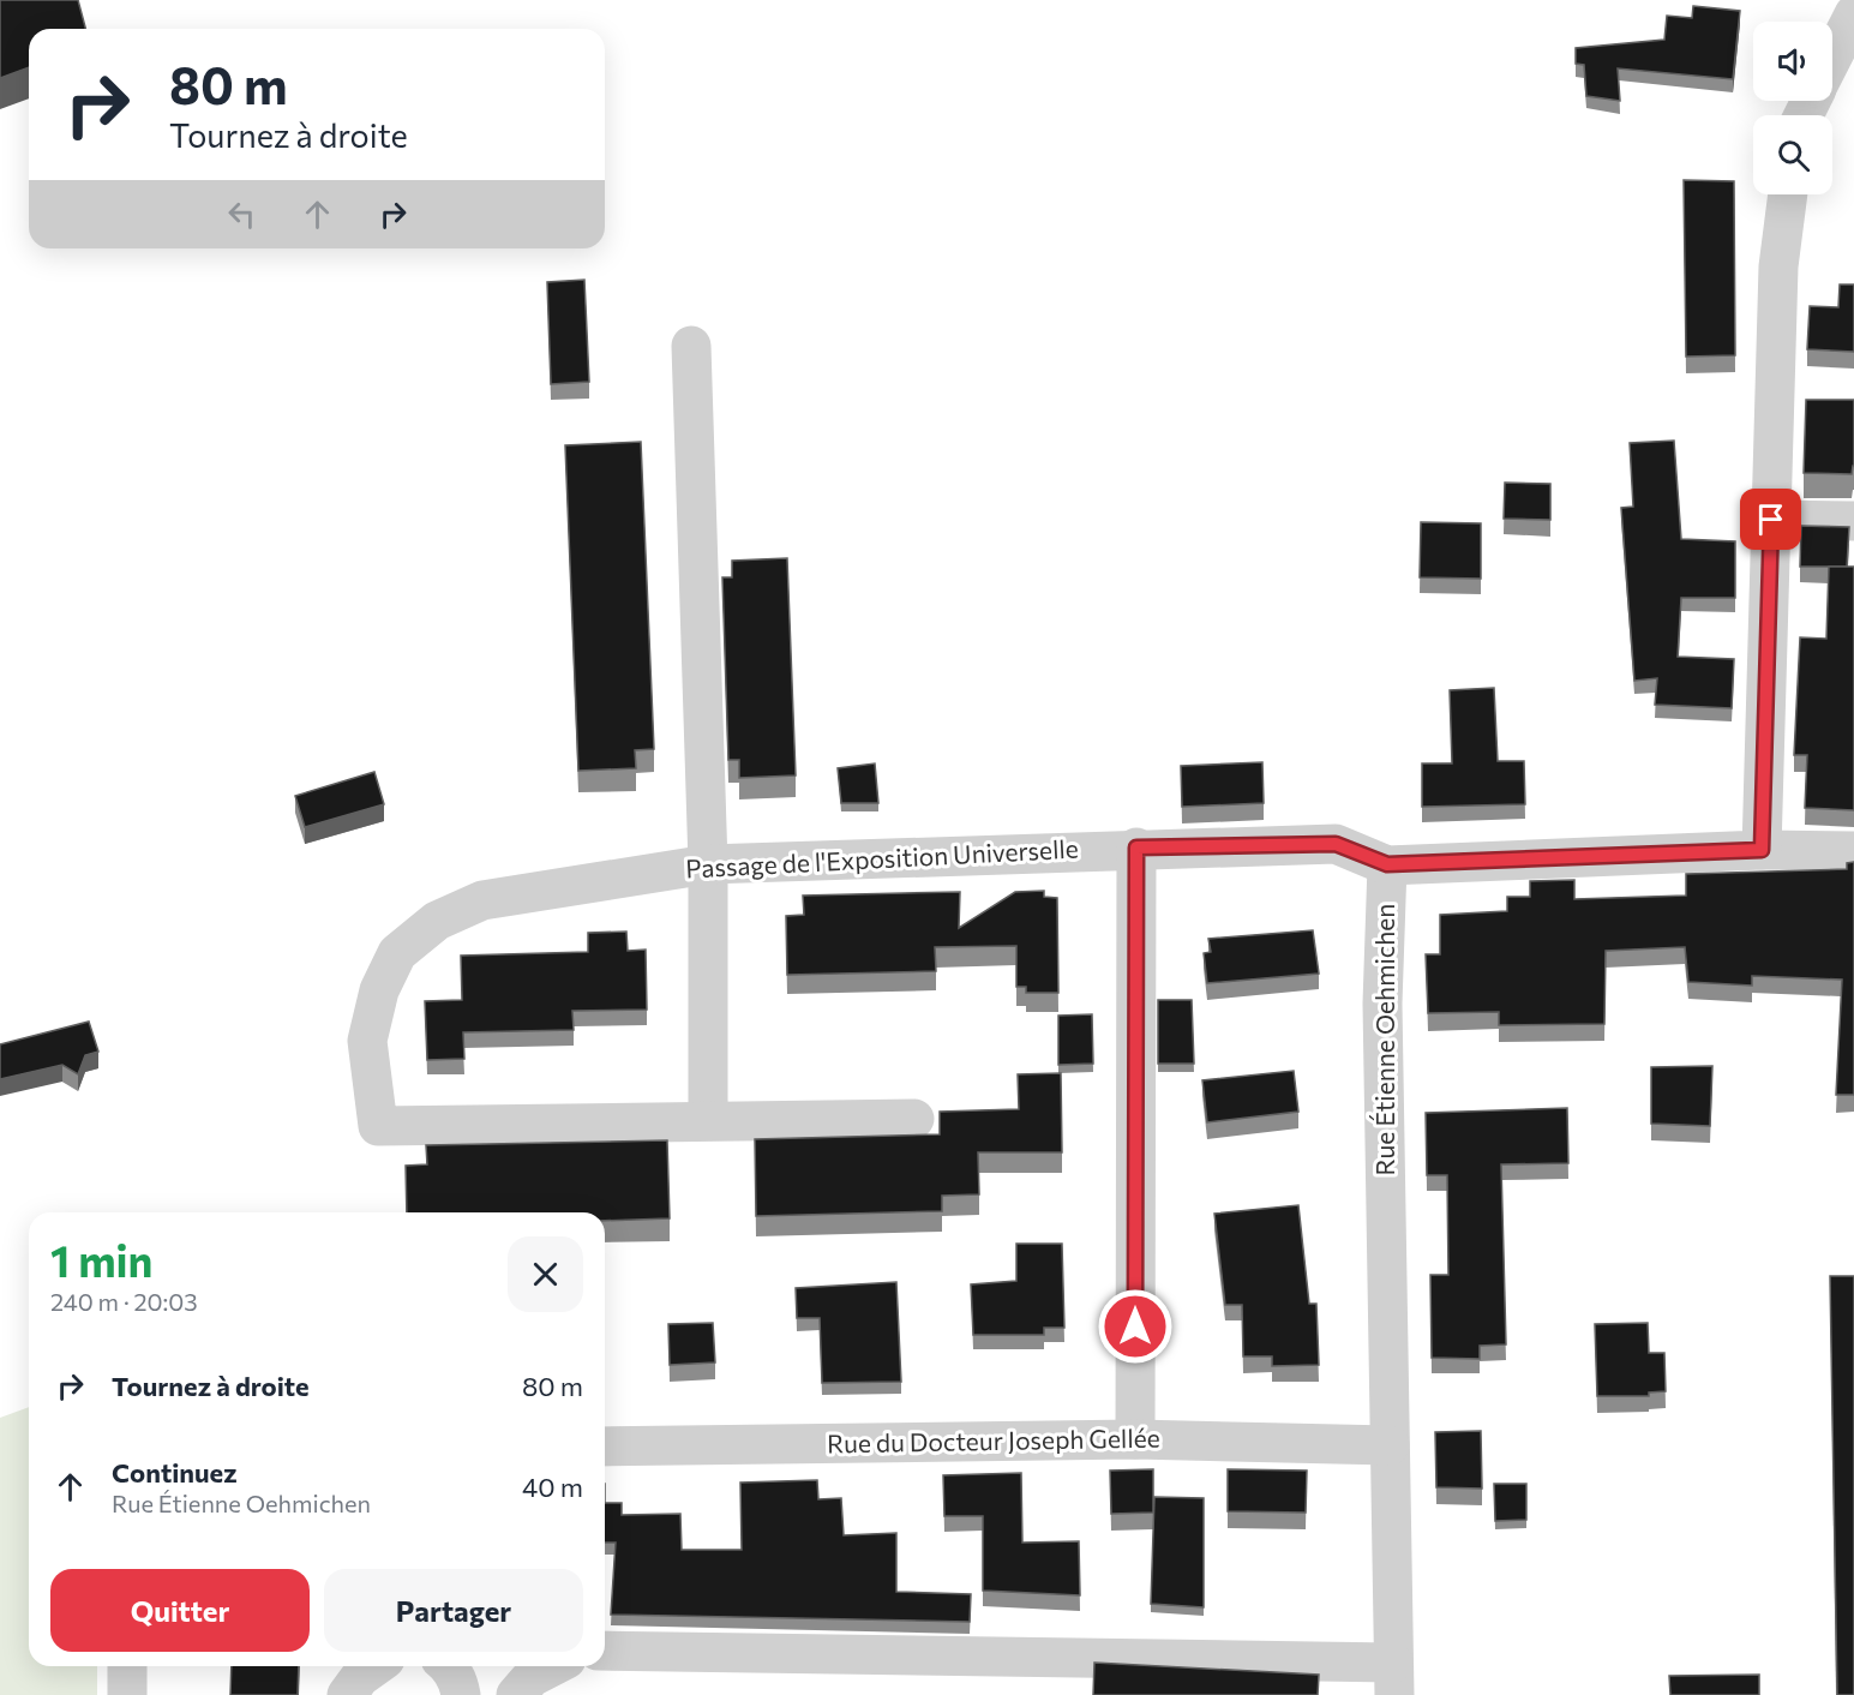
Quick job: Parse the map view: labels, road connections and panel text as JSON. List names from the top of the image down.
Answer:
{
  "streets": {
    "street": ["Passage de l'Exposition Universelle", "Rue Étienne Oehmichen", "Rue du Docteur Joseph Gellée"]
  },
  "crossings": [
    ["Passage de l'Exposition Universelle", "Rue Étienne Oehmichen"],
    ["Rue Étienne Oehmichen", "Rue du Docteur Joseph Gellée"]
  ],
  "page": {
    "turn": ["80 m", "Tournez à droite"],
    "heading": ["1 min", "240 m · 20:03"],
    "list": [
      {
        "name": "Tournez à droite",
        "value": "80 m"
      },
      {
        "name": "Continuez",
        "note": "Rue Étienne Oehmichen",
        "value": "40 m"
      }
    ],
    "buttons": ["Quitter", "Partager"]
  }
}
